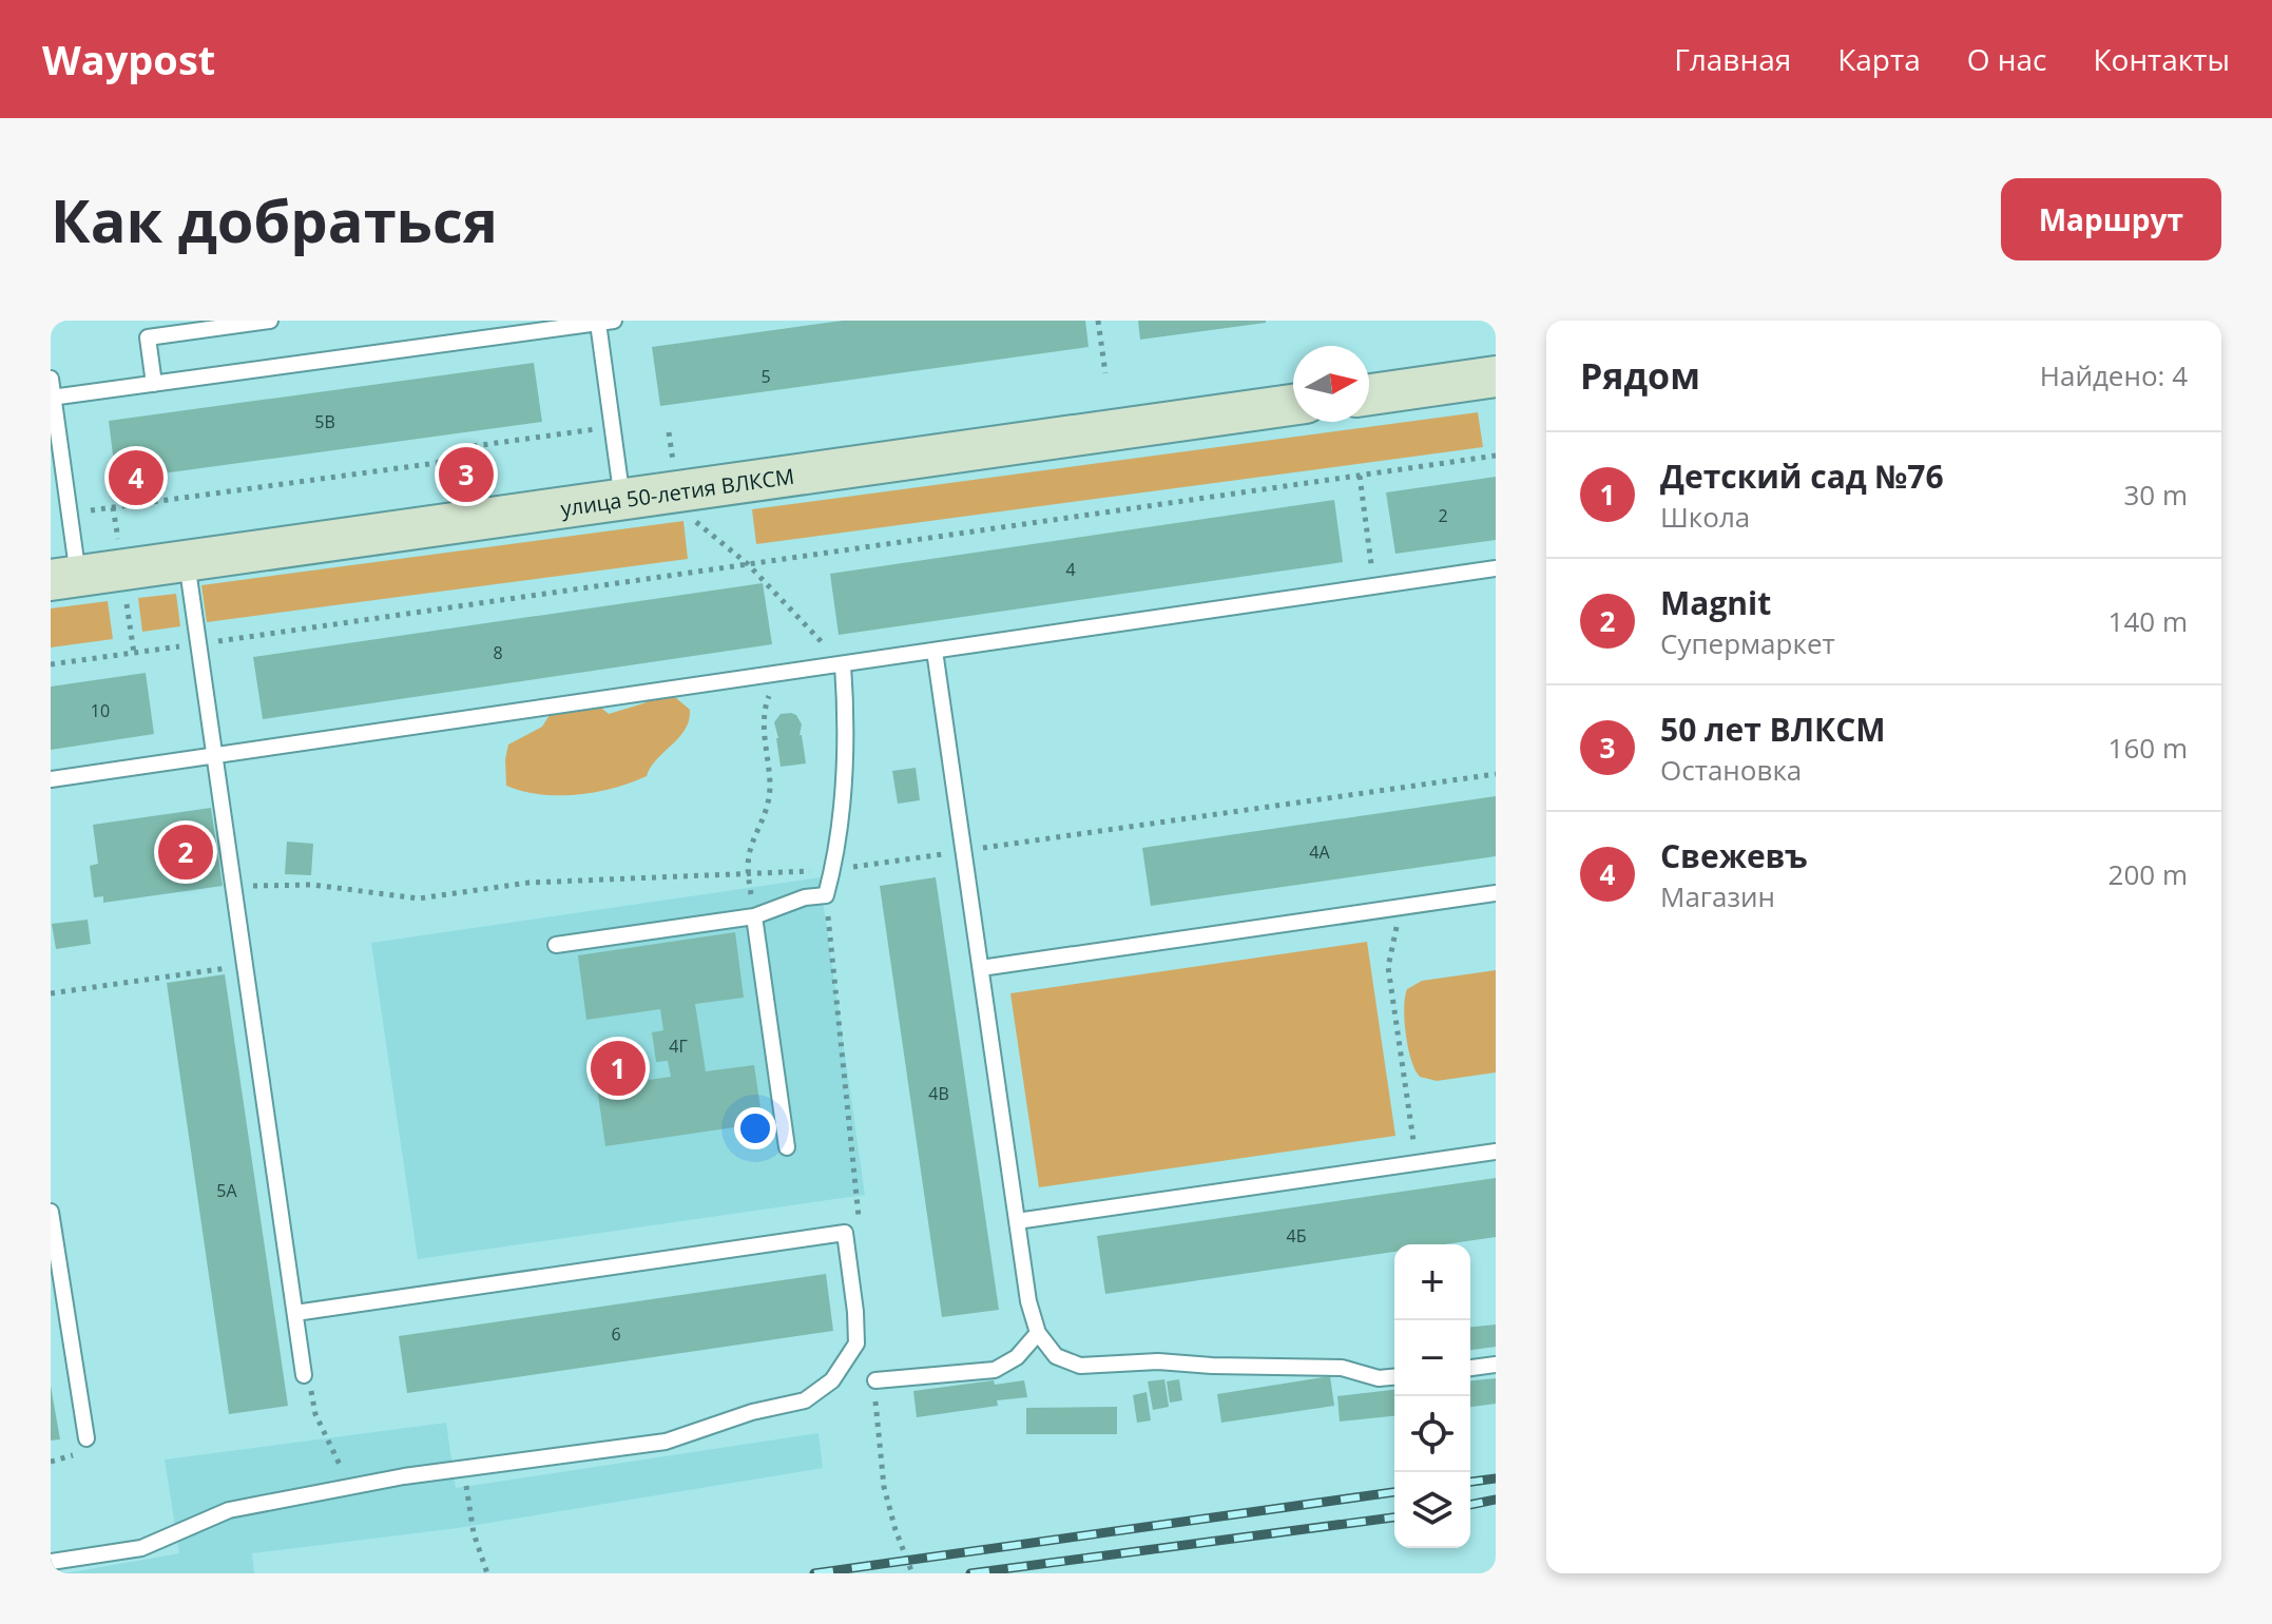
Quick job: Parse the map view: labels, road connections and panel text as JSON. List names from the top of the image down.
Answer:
{
  "streets": {
    "main road": ["улица 50-летия ВЛКСМ"]
  },
  "house_numbers": [
    "5",
    "5В",
    "2",
    "4",
    "8",
    "10",
    "4А",
    "4Г",
    "4В",
    "5А",
    "4Б",
    "6"
  ],
  "north": "right",
  "page": {
    "header": "Waypost",
    "nav": [
      "Главная",
      "Карта",
      "О нас",
      "Контакты"
    ],
    "buttons": "Маршрут",
    "title": "Как добраться",
    "heading": ["Рядом", "Найдено: 4"],
    "list": [
      {
        "mark": "1",
        "name": "Детский сад №76",
        "note": "Школа",
        "value": "30 m"
      },
      {
        "mark": "2",
        "name": "Magnit",
        "note": "Супермаркет",
        "value": "140 m"
      },
      {
        "mark": "3",
        "name": "50 лет ВЛКСМ",
        "note": "Остановка",
        "value": "160 m"
      },
      {
        "mark": "4",
        "name": "Свежевъ",
        "note": "Магазин",
        "value": "200 m"
      }
    ],
    "pins": [
      "3",
      "4",
      "2",
      "1"
    ],
    "map_buttons": ["+", "−"]
  }
}
